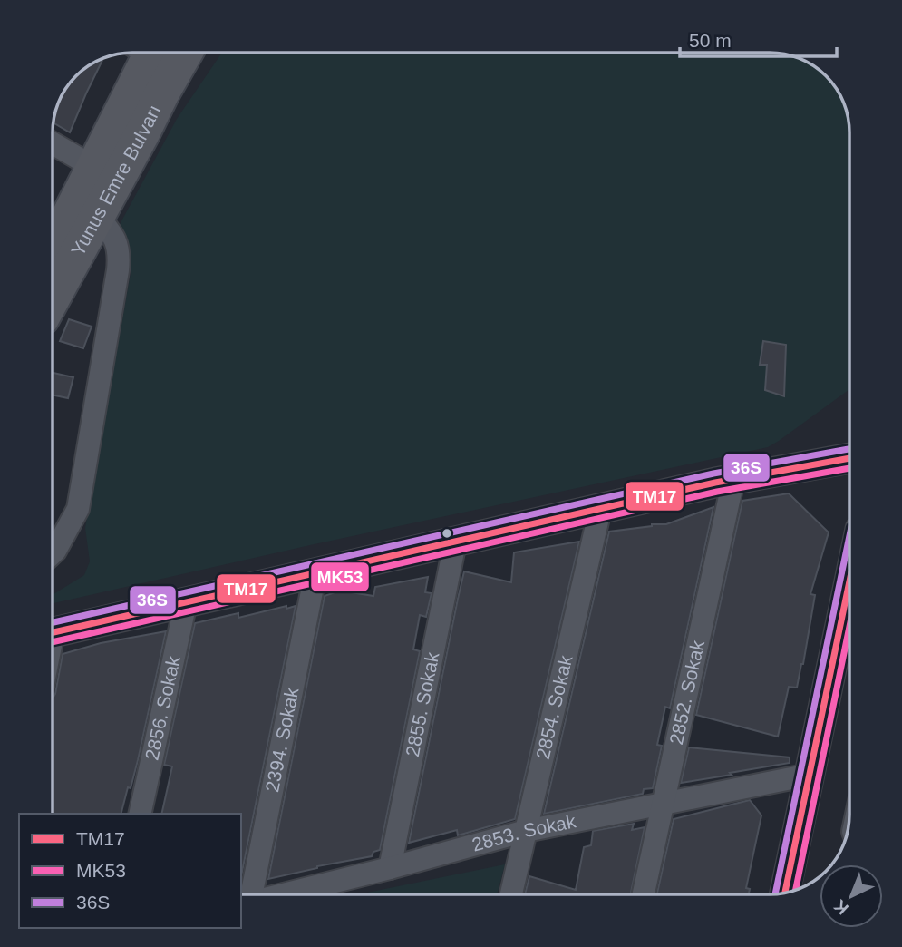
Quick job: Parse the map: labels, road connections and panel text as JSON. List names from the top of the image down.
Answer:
{
  "streets": {
    "main road": ["Yunus Emre Bulvarı"],
    "street": [
      "2852. Sokak",
      "2855. Sokak",
      "2854. Sokak",
      "2856. Sokak",
      "2394. Sokak",
      "2853. Sokak"
    ]
  },
  "crossings": [
    ["2852. Sokak", "2853. Sokak"],
    ["2855. Sokak", "2853. Sokak"],
    ["2854. Sokak", "2853. Sokak"]
  ],
  "lines": ["transit line 36S", "transit line TM17", "transit line MK53"],
  "legend": ["TM17", "MK53", "36S"],
  "scale_bar": "50 m",
  "north": "bottom left"
}
